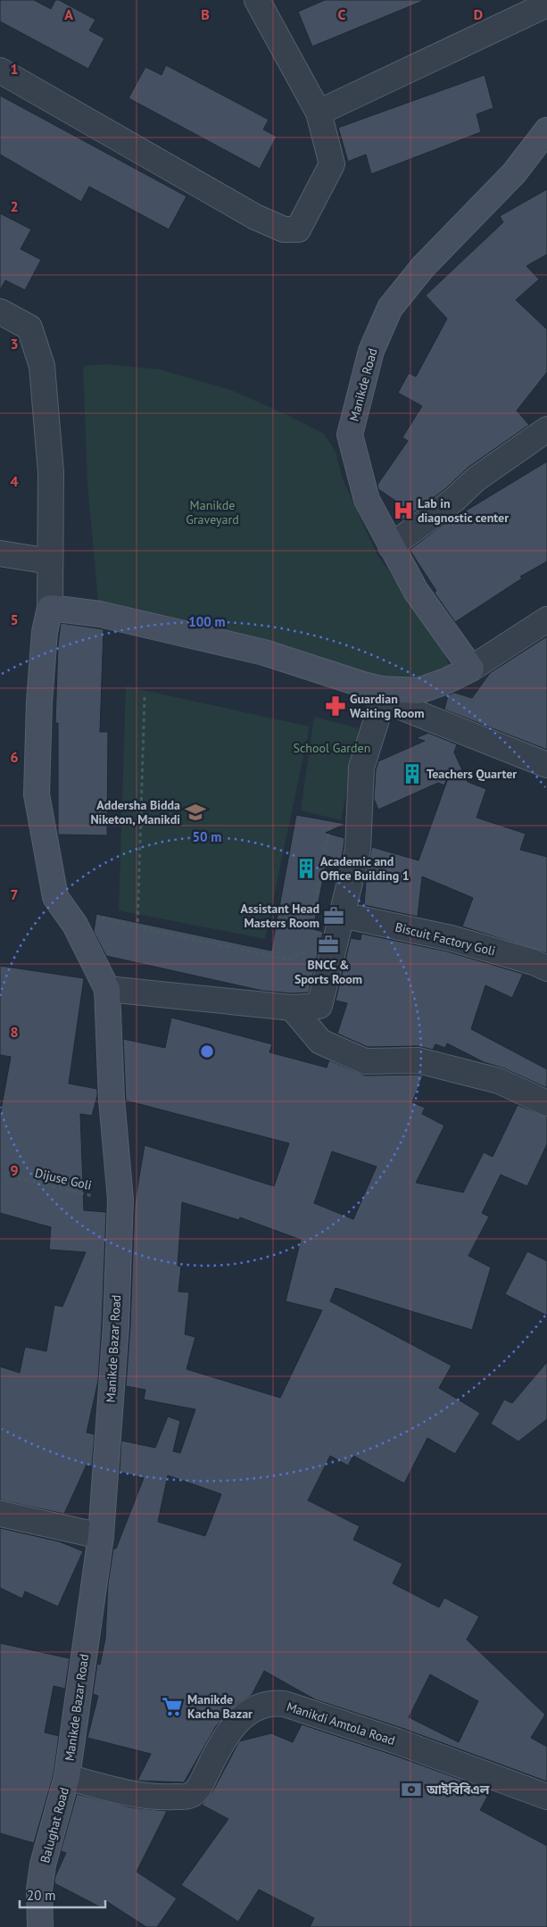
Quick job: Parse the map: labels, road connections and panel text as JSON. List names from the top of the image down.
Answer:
{
  "streets": {
    "street": [
      "Manikde Road",
      "Biscuit Factory Goli",
      "Manikde Bazar Road",
      "Manikdi Amtola Road",
      "Balughat Road"
    ],
    "path": ["Dijuse Goli"]
  },
  "crossings": [
    ["Dijuse Goli", "Manikde Bazar Road"],
    ["Manikde Bazar Road", "Manikdi Amtola Road"],
    ["Manikde Bazar Road", "Balughat Road"],
    ["Manikdi Amtola Road", "Balughat Road"]
  ],
  "parks": ["Manikde Graveyard", "School Garden"],
  "places": {
    "hospital": ["Lab in diagnostic center"],
    "pharmacy": ["Guardian Waiting Room"],
    "building": ["Teachers Quarter", "Academic and Office Building 1"],
    "school or university": ["Addersha Bidda Niketon, Manikdi"],
    "office": ["Assistant Head Masters Room", "BNCC & Sports Room"],
    "supermarket": ["Manikde Kacha Bazar"],
    "bank": ["আইবিবিএল"]
  },
  "scale_bar": "20 m",
  "grid": {
    "columns": [
      "A",
      "B",
      "C",
      "D"
    ],
    "rows": [
      "1",
      "2",
      "3",
      "4",
      "5",
      "6",
      "7",
      "8",
      "9"
    ]
  },
  "rings": ["100 m", "50 m"]
}
